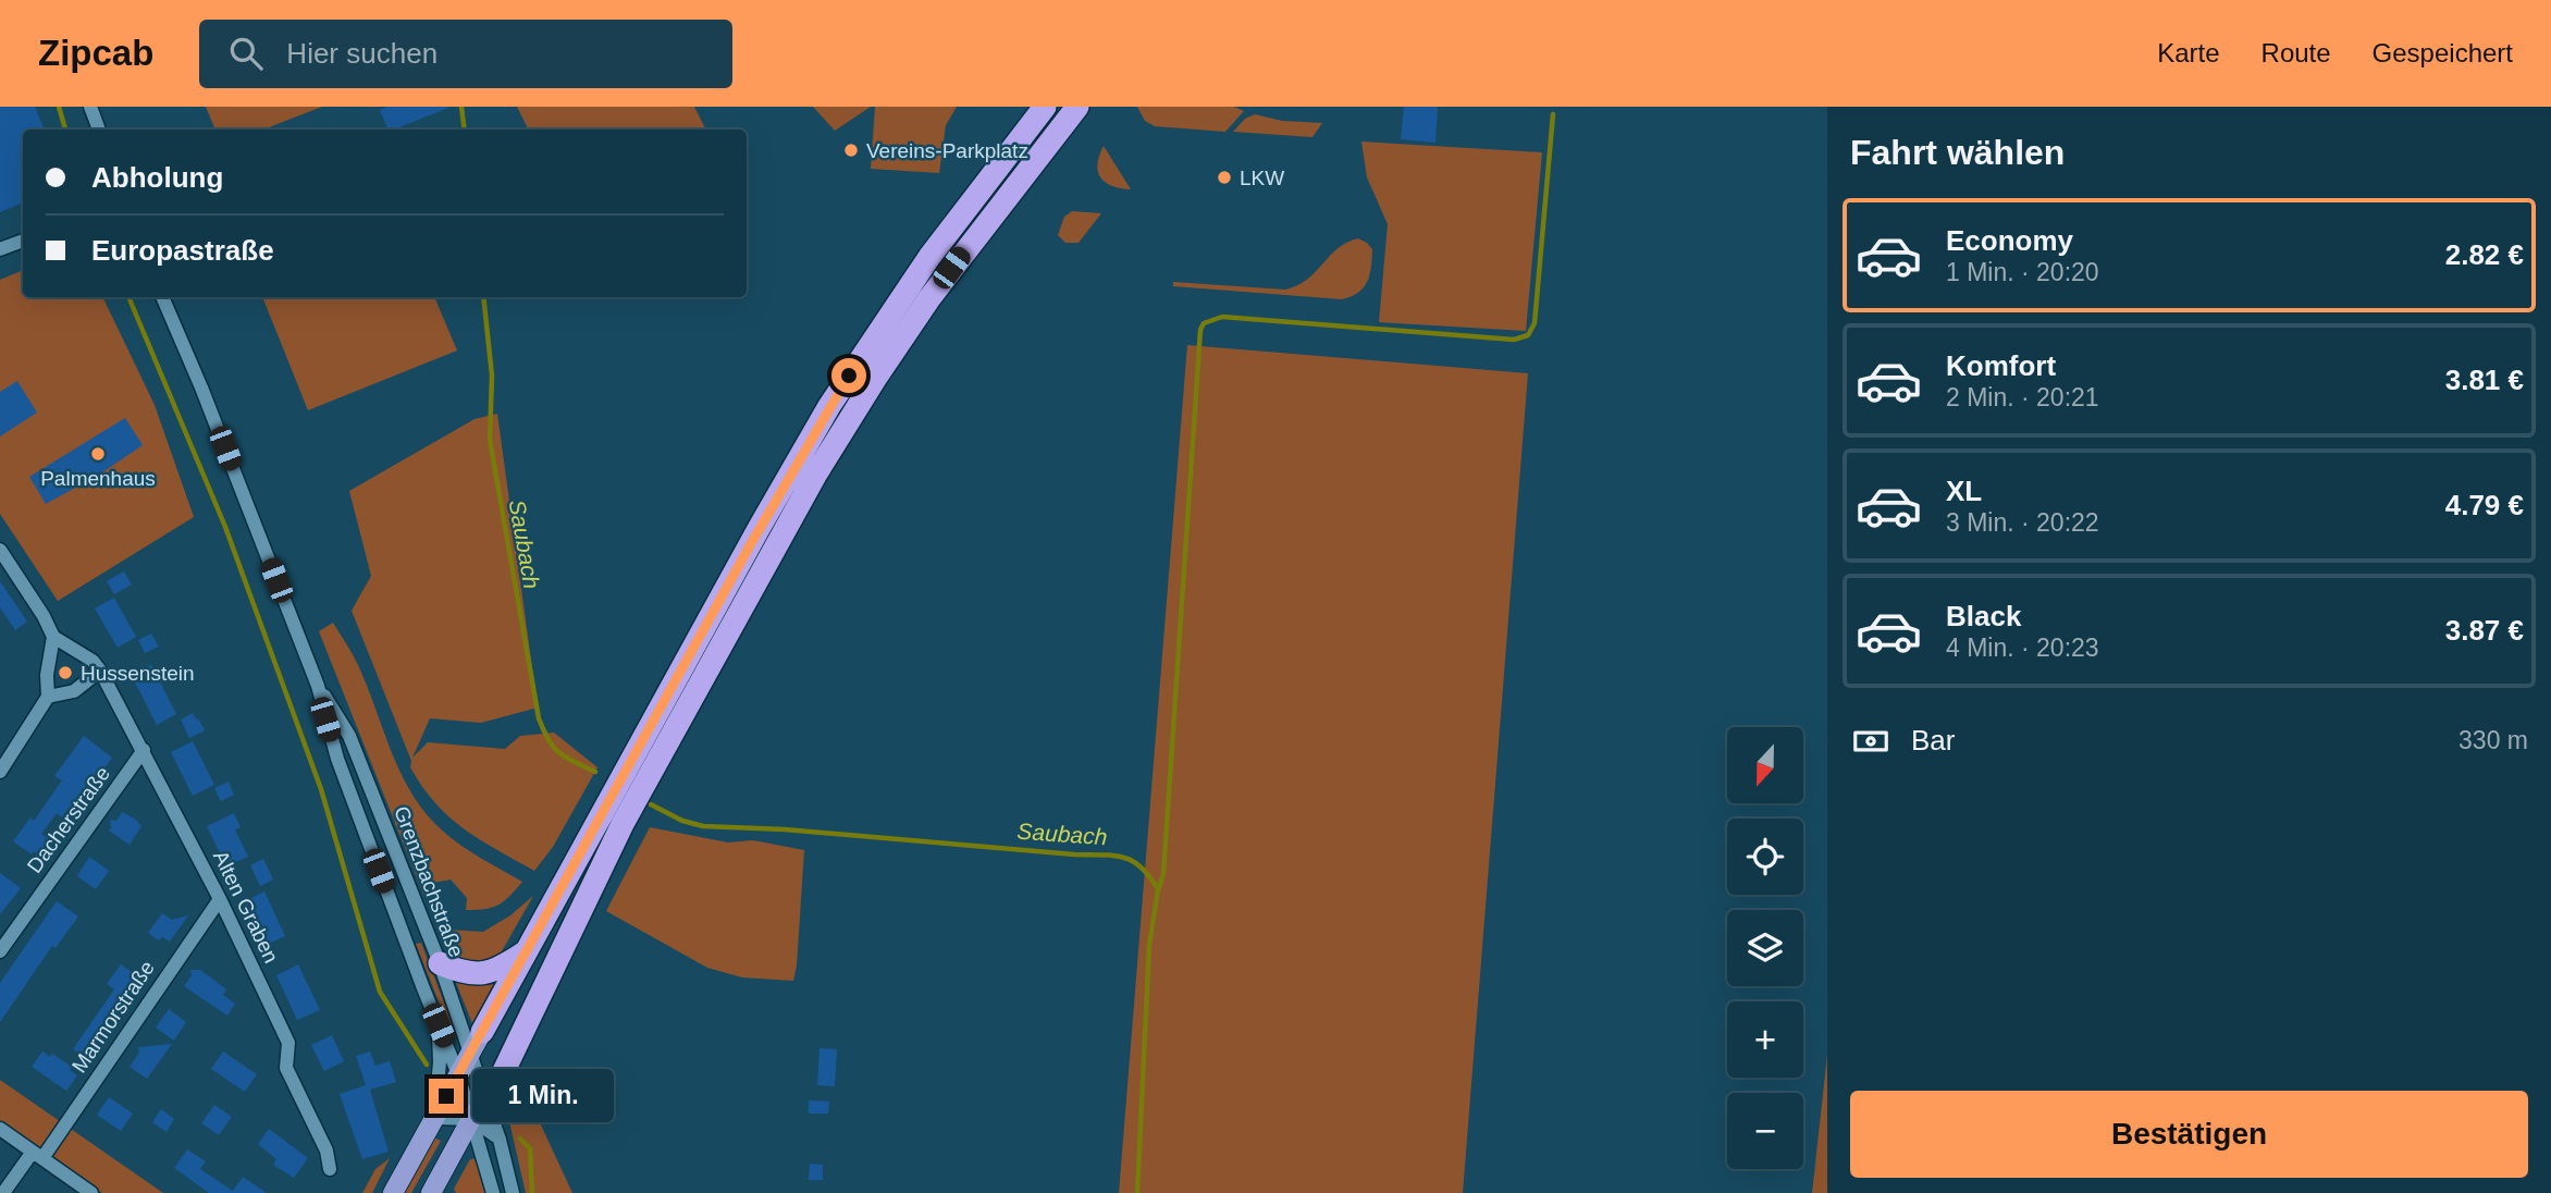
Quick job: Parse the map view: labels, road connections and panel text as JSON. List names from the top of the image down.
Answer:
{
  "streets": {
    "street": [
      "Dacherstraße",
      "Grenzbachstraße",
      "Alten Graben",
      "Marmorstraße"
    ]
  },
  "crossings": [
    ["Dacherstraße", "Alten Graben"],
    ["Alten Graben", "Marmorstraße"]
  ],
  "water": ["Saubach"],
  "places": [
    "Vereins-Parkplatz",
    "LKW",
    "Palmenhaus",
    "Hussenstein"
  ],
  "north": "bottom",
  "page": {
    "header": "Zipcab",
    "search": "Hier suchen",
    "nav": ["Karte", "Route", "Gespeichert"],
    "heading": "Fahrt wählen",
    "banner": ["Abholung", "Europastraße"],
    "list": [
      {
        "name": "Economy",
        "note": "1 Min. · 20:20",
        "value": "2.82 €"
      },
      {
        "name": "Komfort",
        "note": "2 Min. · 20:21",
        "value": "3.81 €"
      },
      {
        "name": "XL",
        "note": "3 Min. · 20:22",
        "value": "4.79 €"
      },
      {
        "name": "Black",
        "note": "4 Min. · 20:23",
        "value": "3.87 €"
      }
    ],
    "pay": ["Bar", "330 m"],
    "map_buttons": ["+", "−"],
    "bubble": "1 Min.",
    "buttons": "Bestätigen"
  }
}
